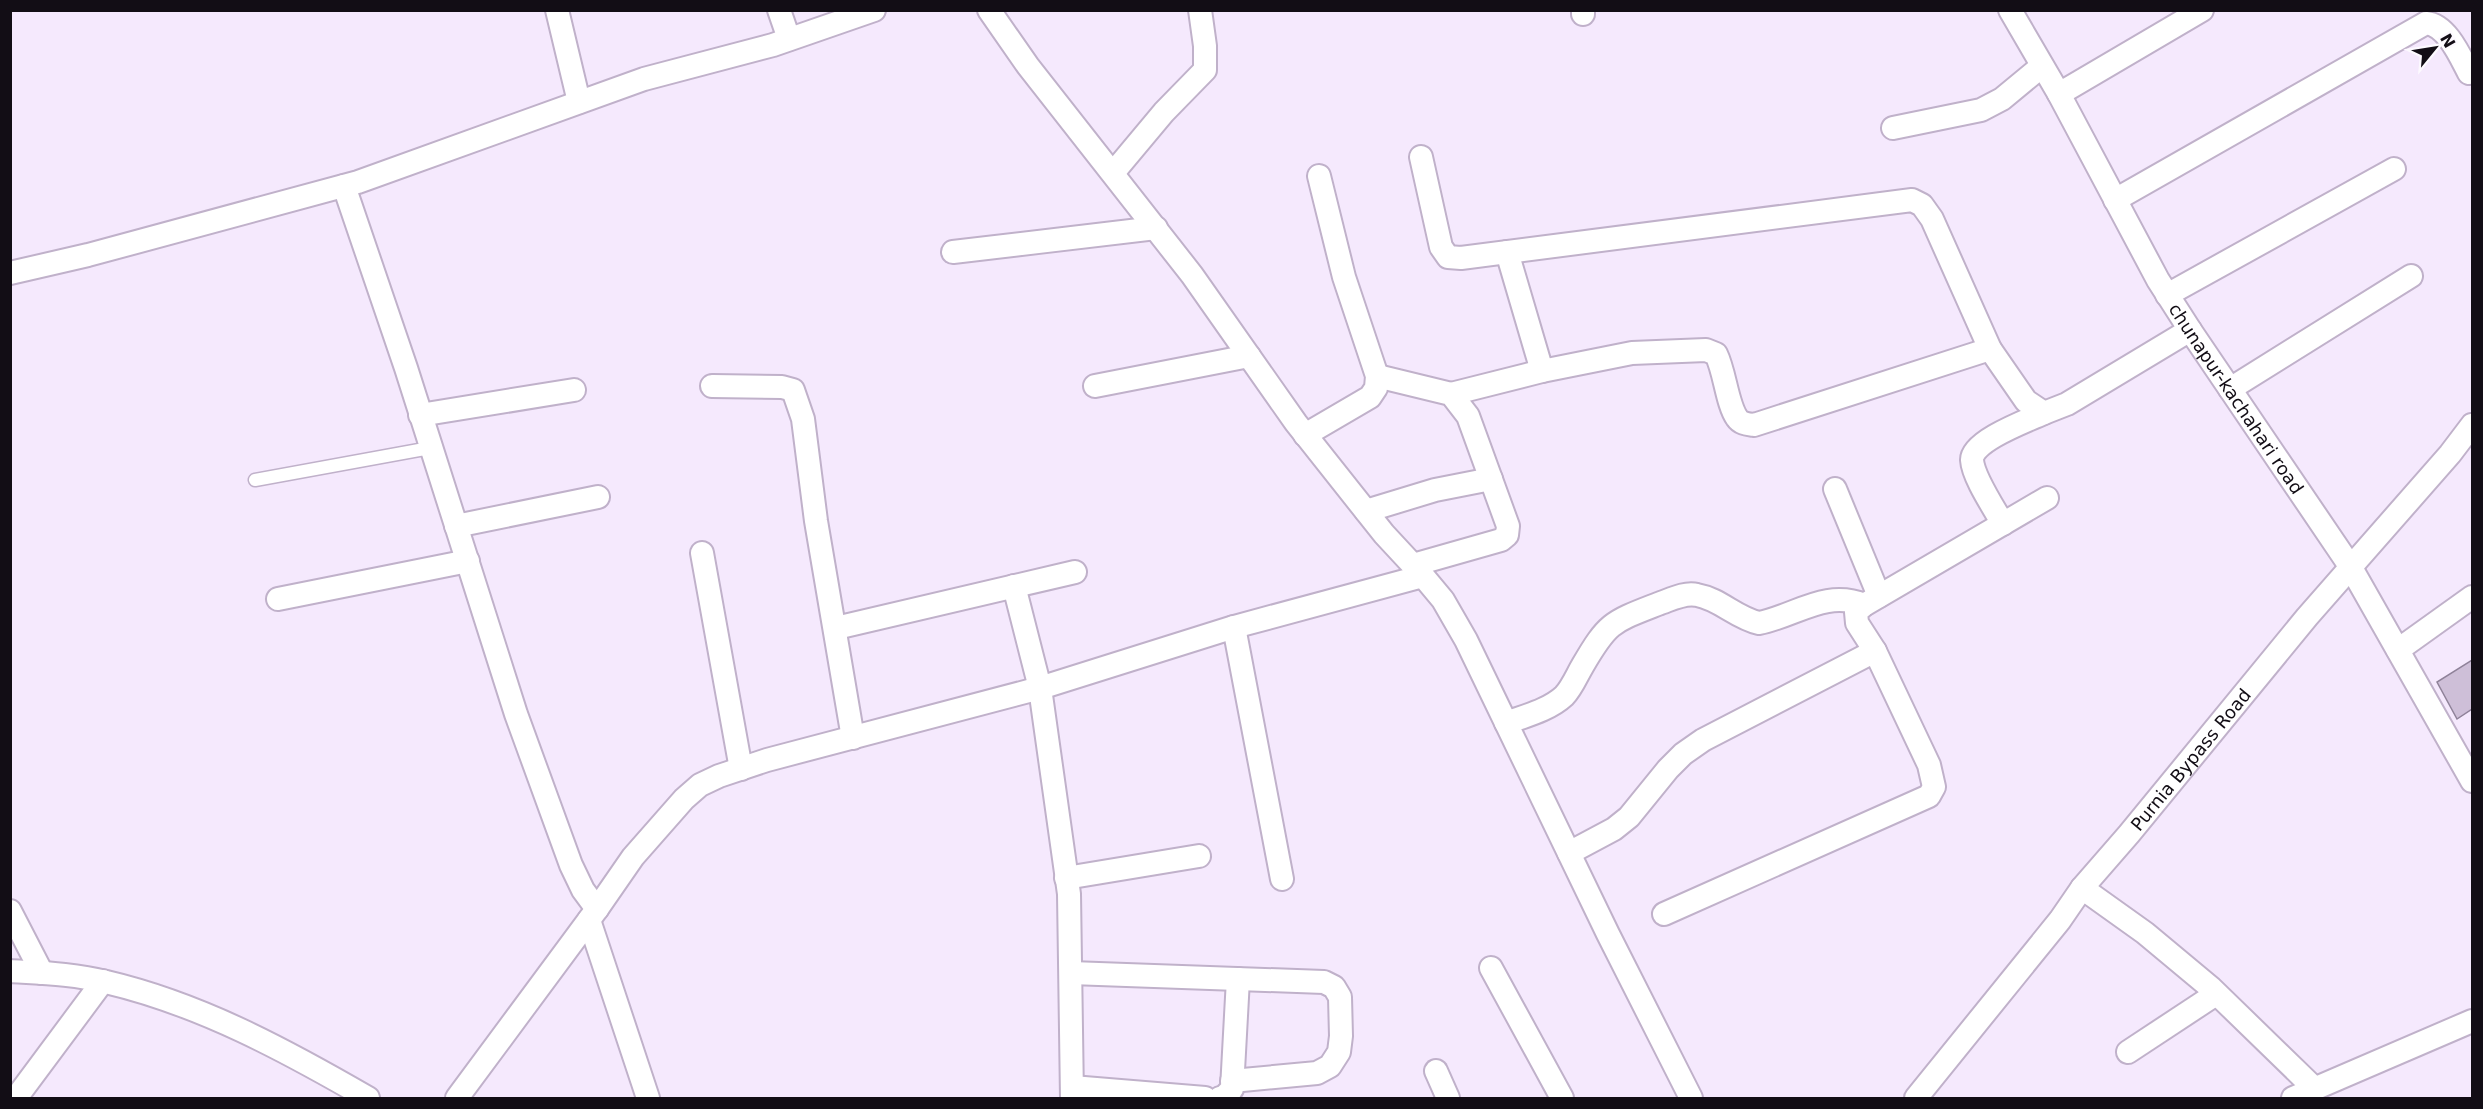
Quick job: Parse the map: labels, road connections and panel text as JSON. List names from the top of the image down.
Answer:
{
  "streets": {
    "street": ["chunapur-kachahari road", "Purnia Bypass Road"]
  },
  "crossings": [
    ["chunapur-kachahari road", "Purnia Bypass Road"]
  ],
  "north": "top right"
}
